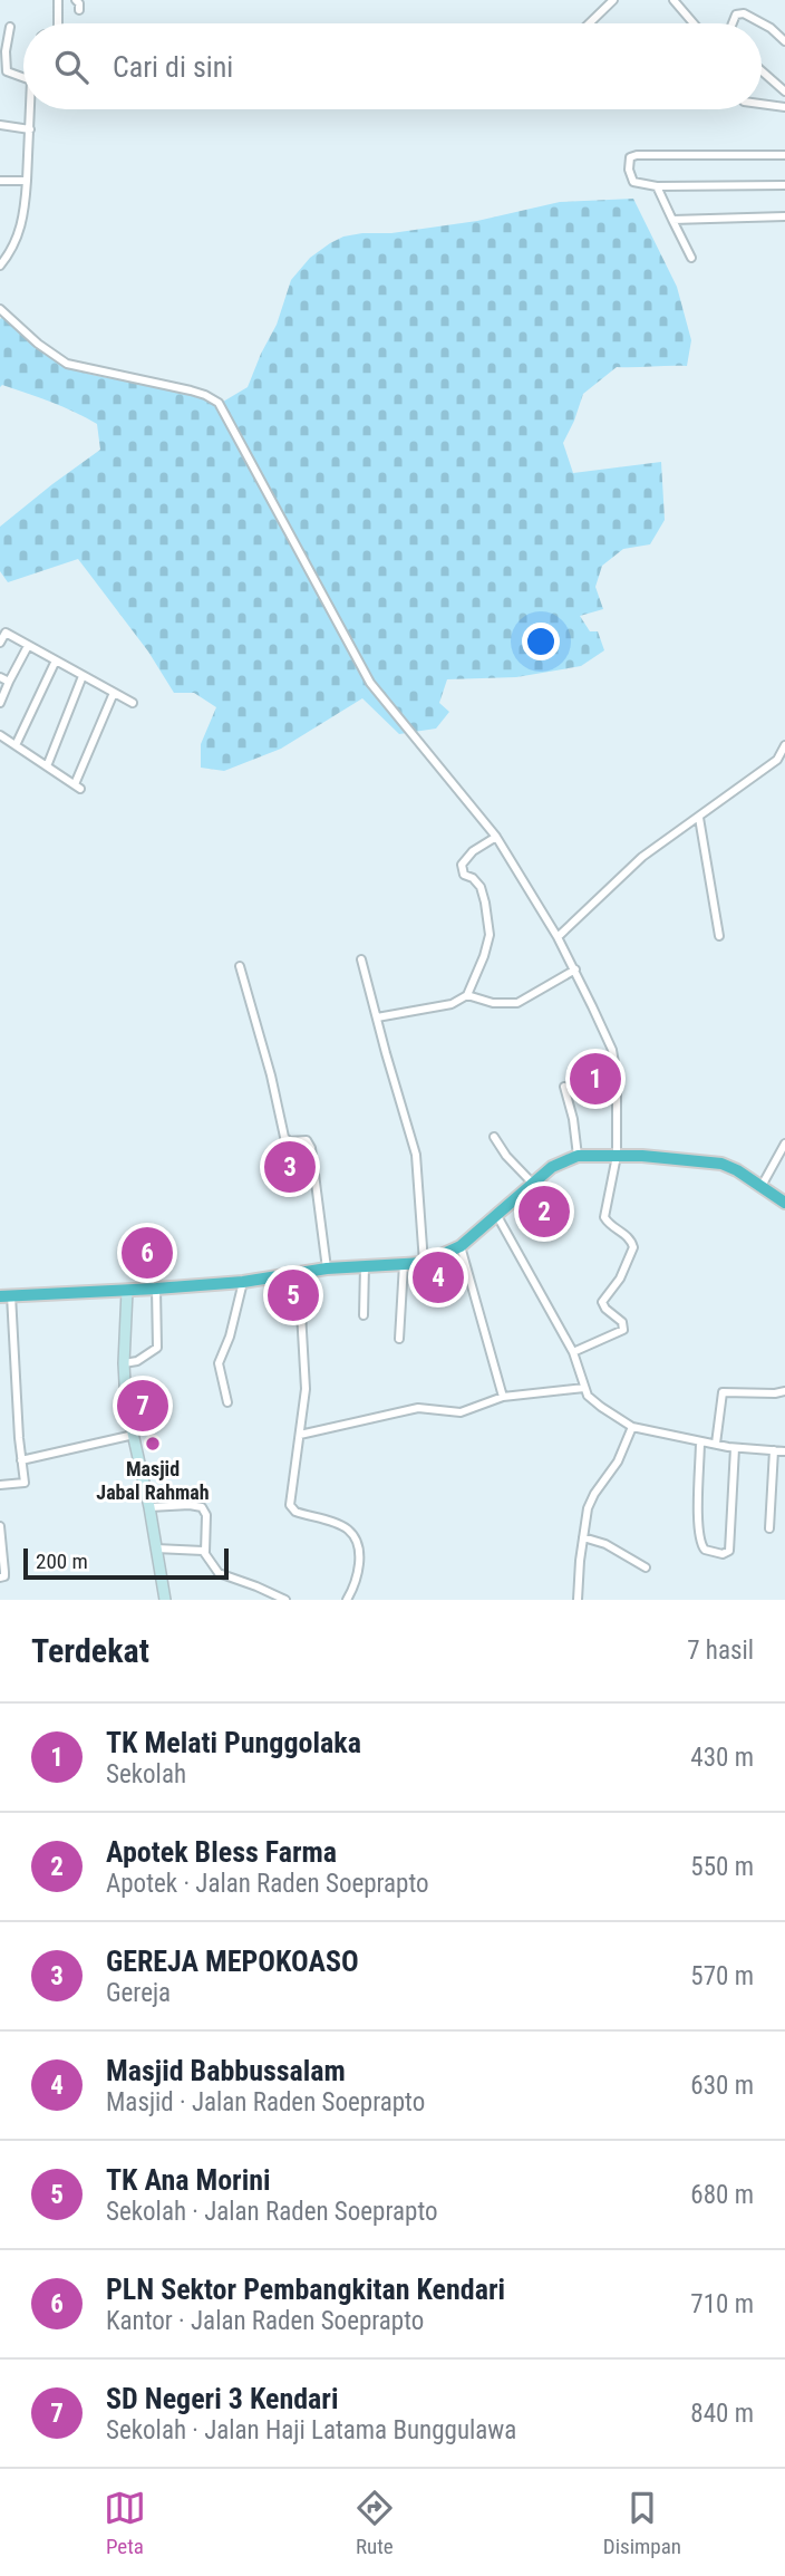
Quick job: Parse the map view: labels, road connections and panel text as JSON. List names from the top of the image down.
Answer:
{
  "places": ["Masjid Jabal Rahmah"],
  "scale_bar": "200 m",
  "page": {
    "search": "Cari di sini",
    "pins": [
      "1",
      "3",
      "2",
      "6",
      "4",
      "5",
      "7"
    ],
    "scale": "200 m",
    "heading": ["Terdekat", "7 hasil"],
    "list": [
      {
        "mark": "1",
        "name": "TK Melati Punggolaka",
        "note": "Sekolah",
        "value": "430 m"
      },
      {
        "mark": "2",
        "name": "Apotek Bless Farma",
        "note": "Apotek · Jalan Raden Soeprapto",
        "value": "550 m"
      },
      {
        "mark": "3",
        "name": "GEREJA MEPOKOASO",
        "note": "Gereja",
        "value": "570 m"
      },
      {
        "mark": "4",
        "name": "Masjid Babbussalam",
        "note": "Masjid · Jalan Raden Soeprapto",
        "value": "630 m"
      },
      {
        "mark": "5",
        "name": "TK Ana Morini",
        "note": "Sekolah · Jalan Raden Soeprapto",
        "value": "680 m"
      },
      {
        "mark": "6",
        "name": "PLN Sektor Pembangkitan Kendari",
        "note": "Kantor · Jalan Raden Soeprapto",
        "value": "710 m"
      },
      {
        "mark": "7",
        "name": "SD Negeri 3 Kendari",
        "note": "Sekolah · Jalan Haji Latama Bunggulawa",
        "value": "840 m"
      }
    ],
    "nav": ["Peta", "Rute", "Disimpan"]
  }
}
